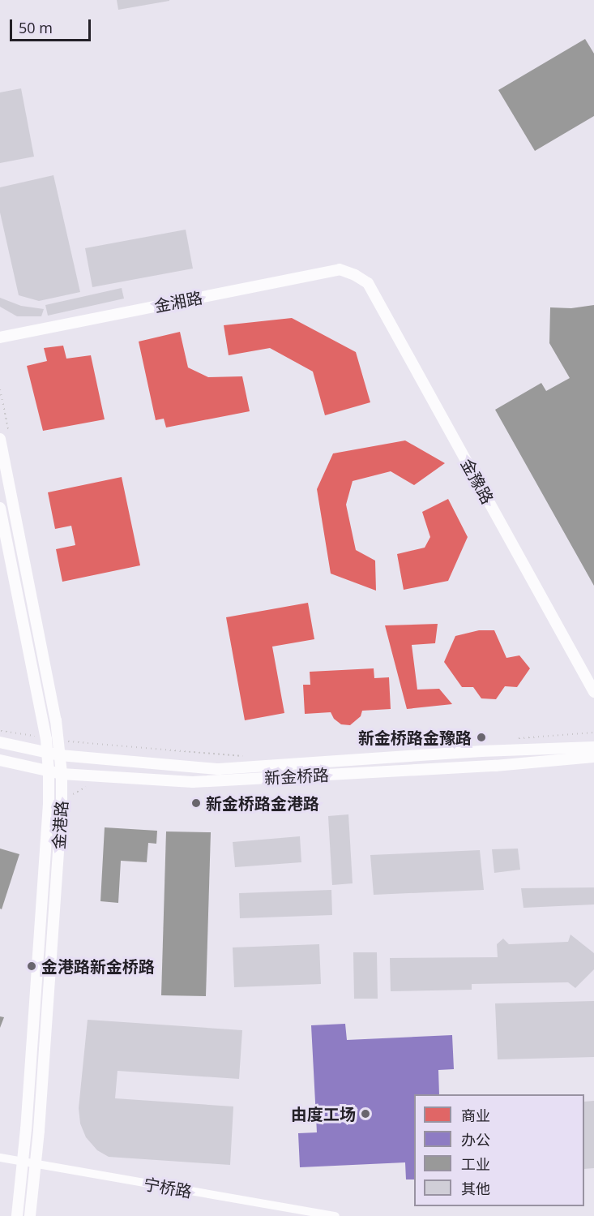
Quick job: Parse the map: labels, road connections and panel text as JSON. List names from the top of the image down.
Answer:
{
  "streets": {
    "street": [
      "金湘路",
      "金豫路",
      "新金桥路",
      "金港路",
      "宁桥路"
    ]
  },
  "crossings": [
    ["金湘路", "金豫路"],
    ["新金桥路", "金港路"],
    ["金港路", "宁桥路"]
  ],
  "places": [
    "新金桥路金豫路",
    "新金桥路金港路",
    "金港路新金桥路",
    "由度工场"
  ],
  "legend": [
    "商业",
    "办公",
    "工业",
    "其他"
  ],
  "scale_bar": "50 m"
}
